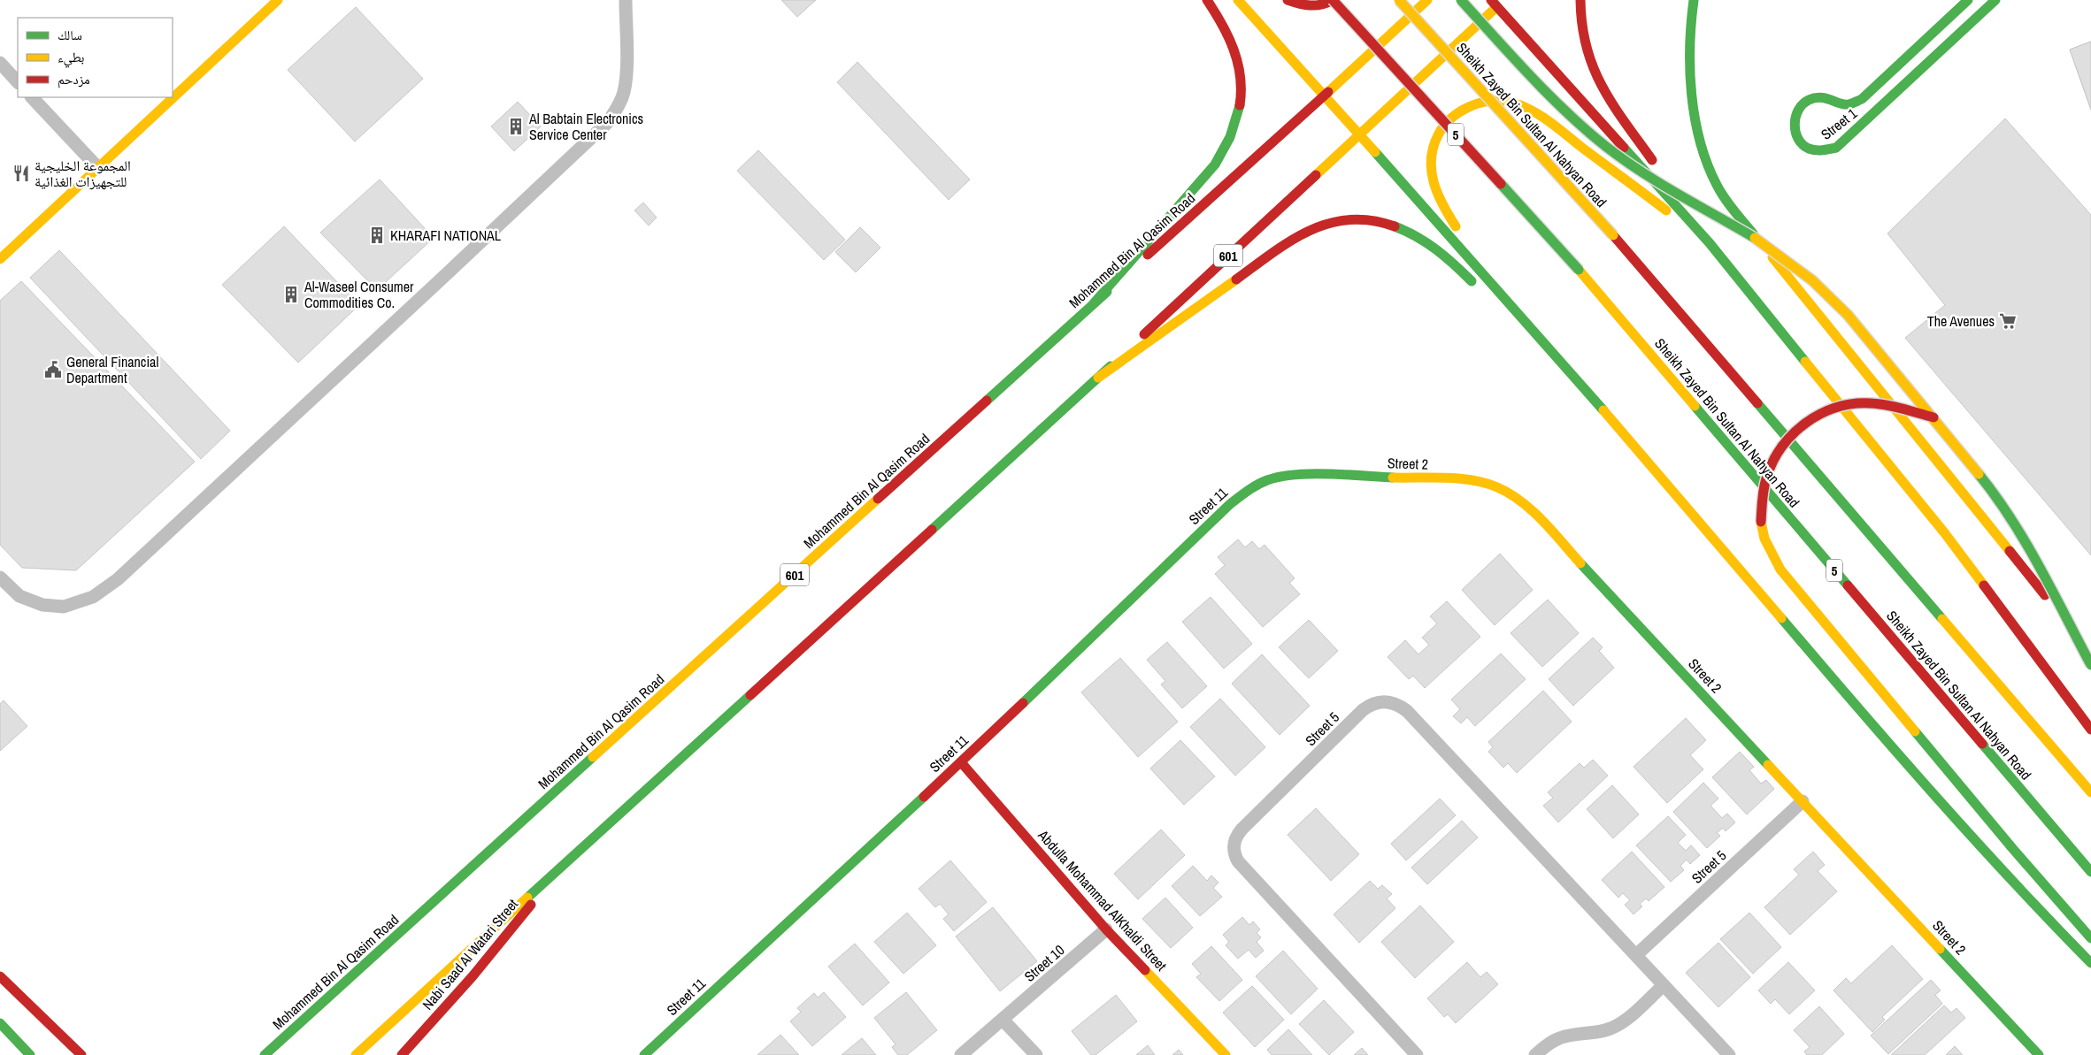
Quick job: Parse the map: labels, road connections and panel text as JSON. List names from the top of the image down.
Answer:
{
  "streets": {
    "main road": [
      "Street 1",
      "Sheikh Zayed Bin Sultan Al Nahyan Road",
      "5",
      "Mohammed Bin Al Qasim Road",
      "601",
      "Street 2",
      "Street 11",
      "Abdulla Mohammad AlKhaldi Street",
      "Nabi Saad Al Watari Street"
    ],
    "street": ["Street 5", "Street 10"]
  },
  "crossings": [
    ["601", "Nabi Saad Al Watari Street"],
    ["Street 2", "Street 11"],
    ["Street 2", "Street 5"],
    ["Street 11", "Abdulla Mohammad AlKhaldi Street"],
    ["Abdulla Mohammad AlKhaldi Street", "Street 10"]
  ],
  "places": {
    "building": ["Al Babtain Electronics Service Center", "KHARAFI NATIONAL", "Al-Waseel Consumer Commodities Co."],
    "restaurant": ["المجموعة الخليجية للتجهيزات الغذائية"],
    "supermarket": ["The Avenues"],
    "public building": ["General Financial Department"]
  },
  "legend": ["سالك", "بطيء", "مزدحم"]
}
